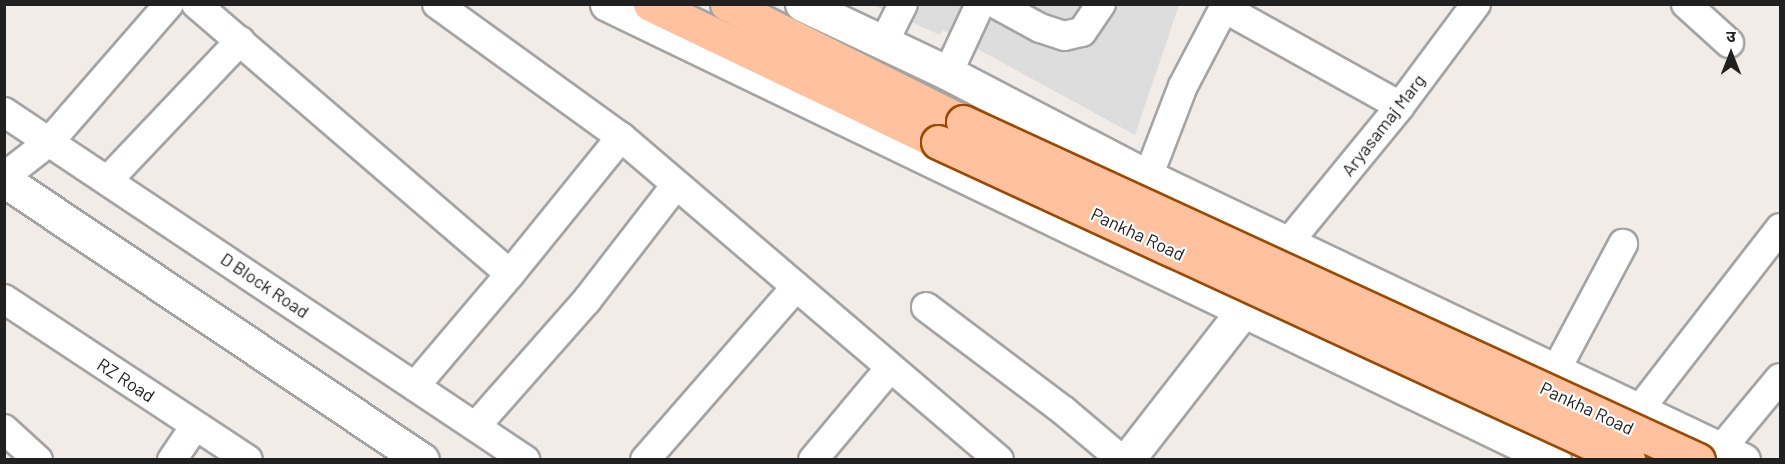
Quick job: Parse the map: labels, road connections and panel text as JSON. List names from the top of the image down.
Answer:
{
  "streets": {
    "main road": ["Pankha Road"],
    "street": ["Aryasamaj Marg", "D Block Road", "RZ Road"]
  },
  "north": "top"
}
